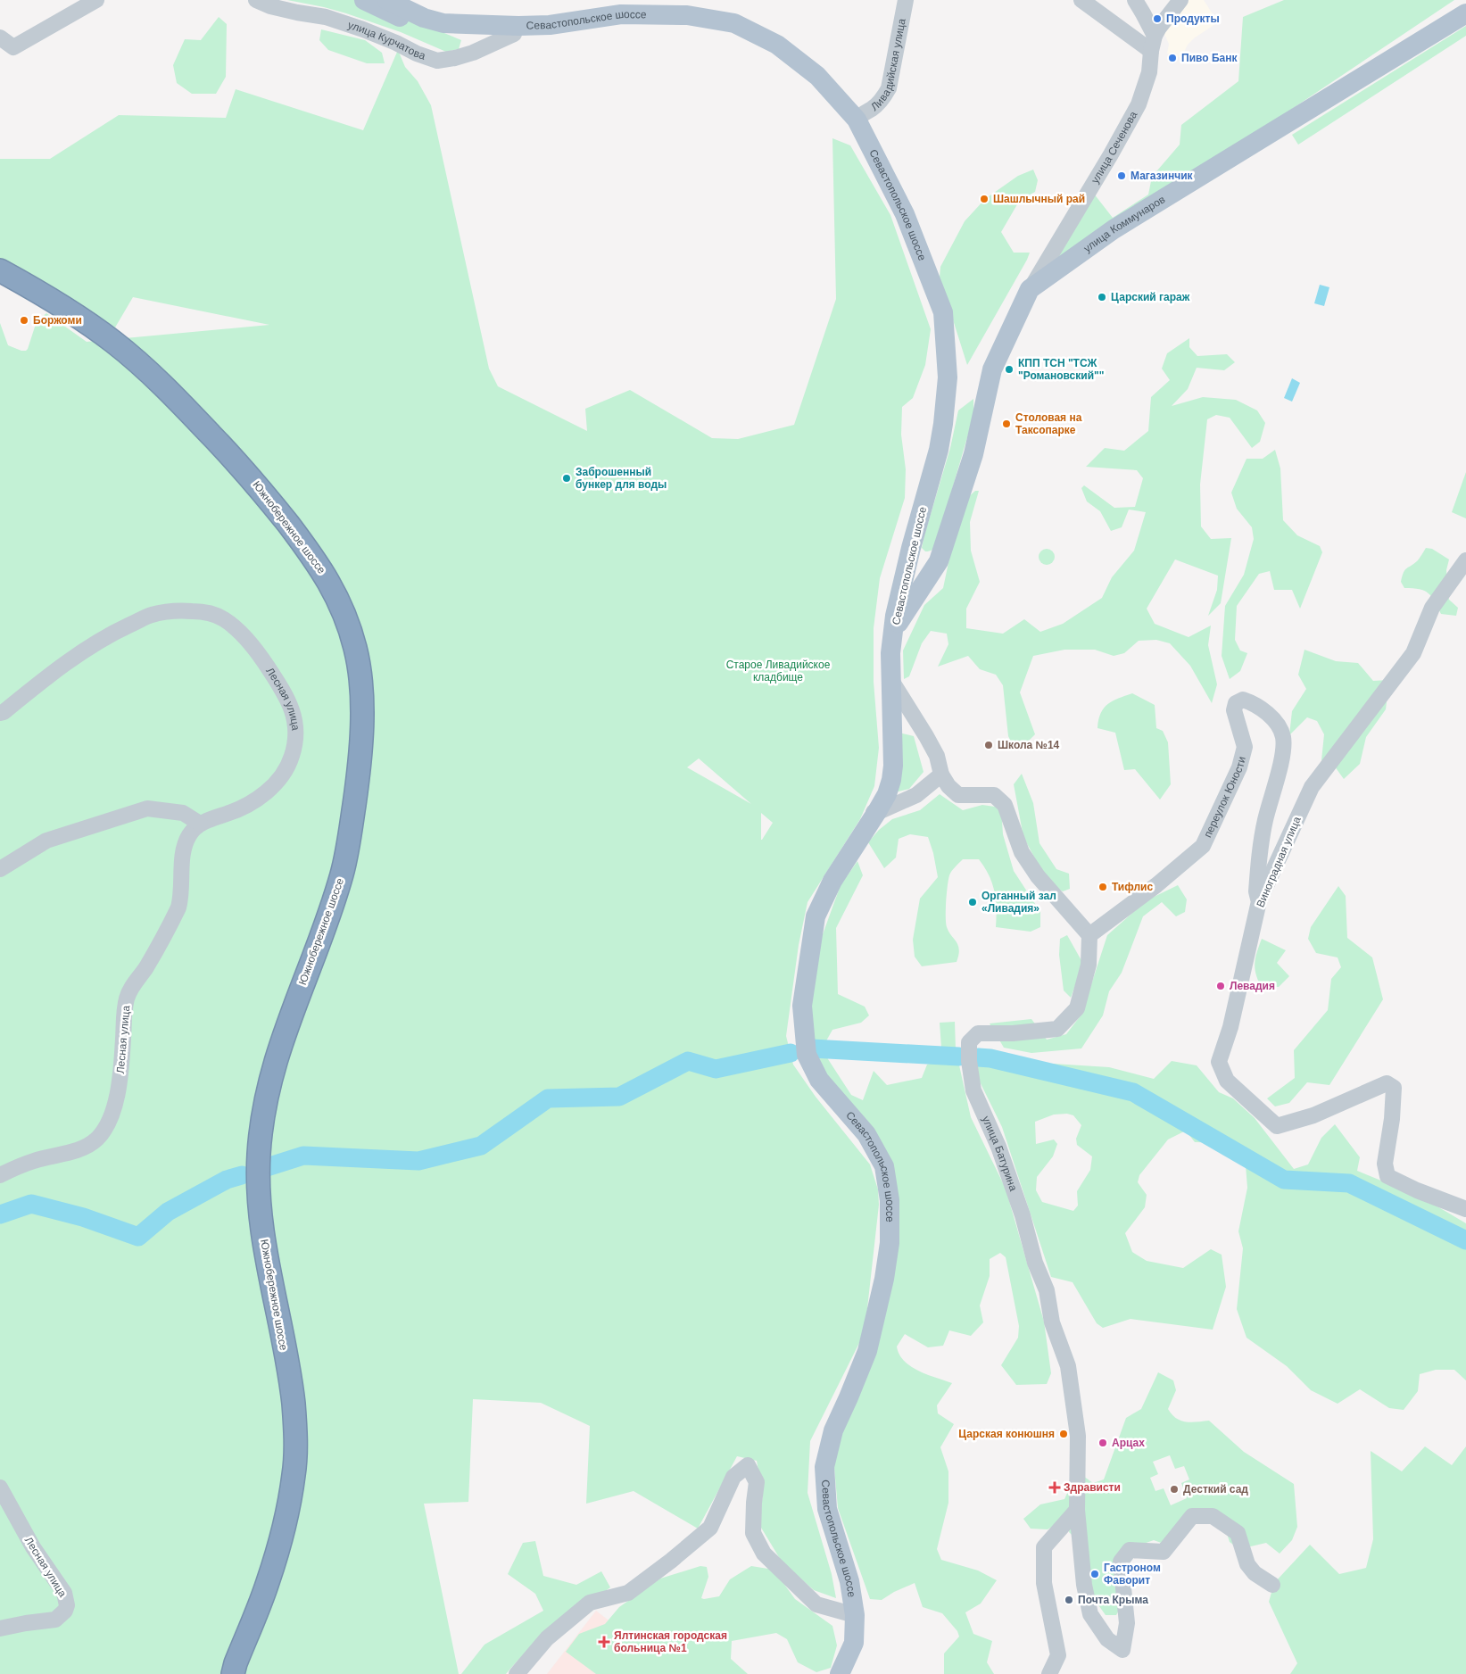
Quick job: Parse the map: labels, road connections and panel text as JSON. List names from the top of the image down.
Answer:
{
  "streets": {
    "highway": ["Южнобережное шоссе"],
    "main road": ["Севастопольское шоссе", "улица Коммунаров"],
    "street": [
      "улица Курчатова",
      "Ливадийская улица",
      "улица Сеченова",
      "Лесная улица",
      "переулок Юности",
      "Виноградная улица",
      "улица Батурина"
    ]
  },
  "crossings": [
    ["Севастопольское шоссе", "улица Курчатова"],
    ["Севастопольское шоссе", "Ливадийская улица"],
    ["Севастопольское шоссе", "улица Коммунаров"],
    ["улица Сеченова", "улица Коммунаров"],
    ["переулок Юности", "Виноградная улица"],
    ["переулок Юности", "улица Батурина"]
  ],
  "parks": ["Старое Ливадийское кладбище"],
  "places": {
    "other": [
      "Продукты",
      "Пиво Банк",
      "Магазинчик",
      "Шашлычный рай",
      "Царский гараж",
      "Боржоми",
      "КПП ТСН \"ТСЖ \"Романовский\"\"",
      "Столовая на Таксопарке",
      "Заброшенный бункер для воды",
      "Школа №14",
      "Тифлис",
      "Органный зал «Ливадия»",
      "Левадия",
      "Царская конюшня",
      "Арцах",
      "Десткий сад",
      "Гастроном Фаворит",
      "Почта Крыма"
    ],
    "health": ["Здрависти", "Ялтинская городская больница №1"]
  }
}
